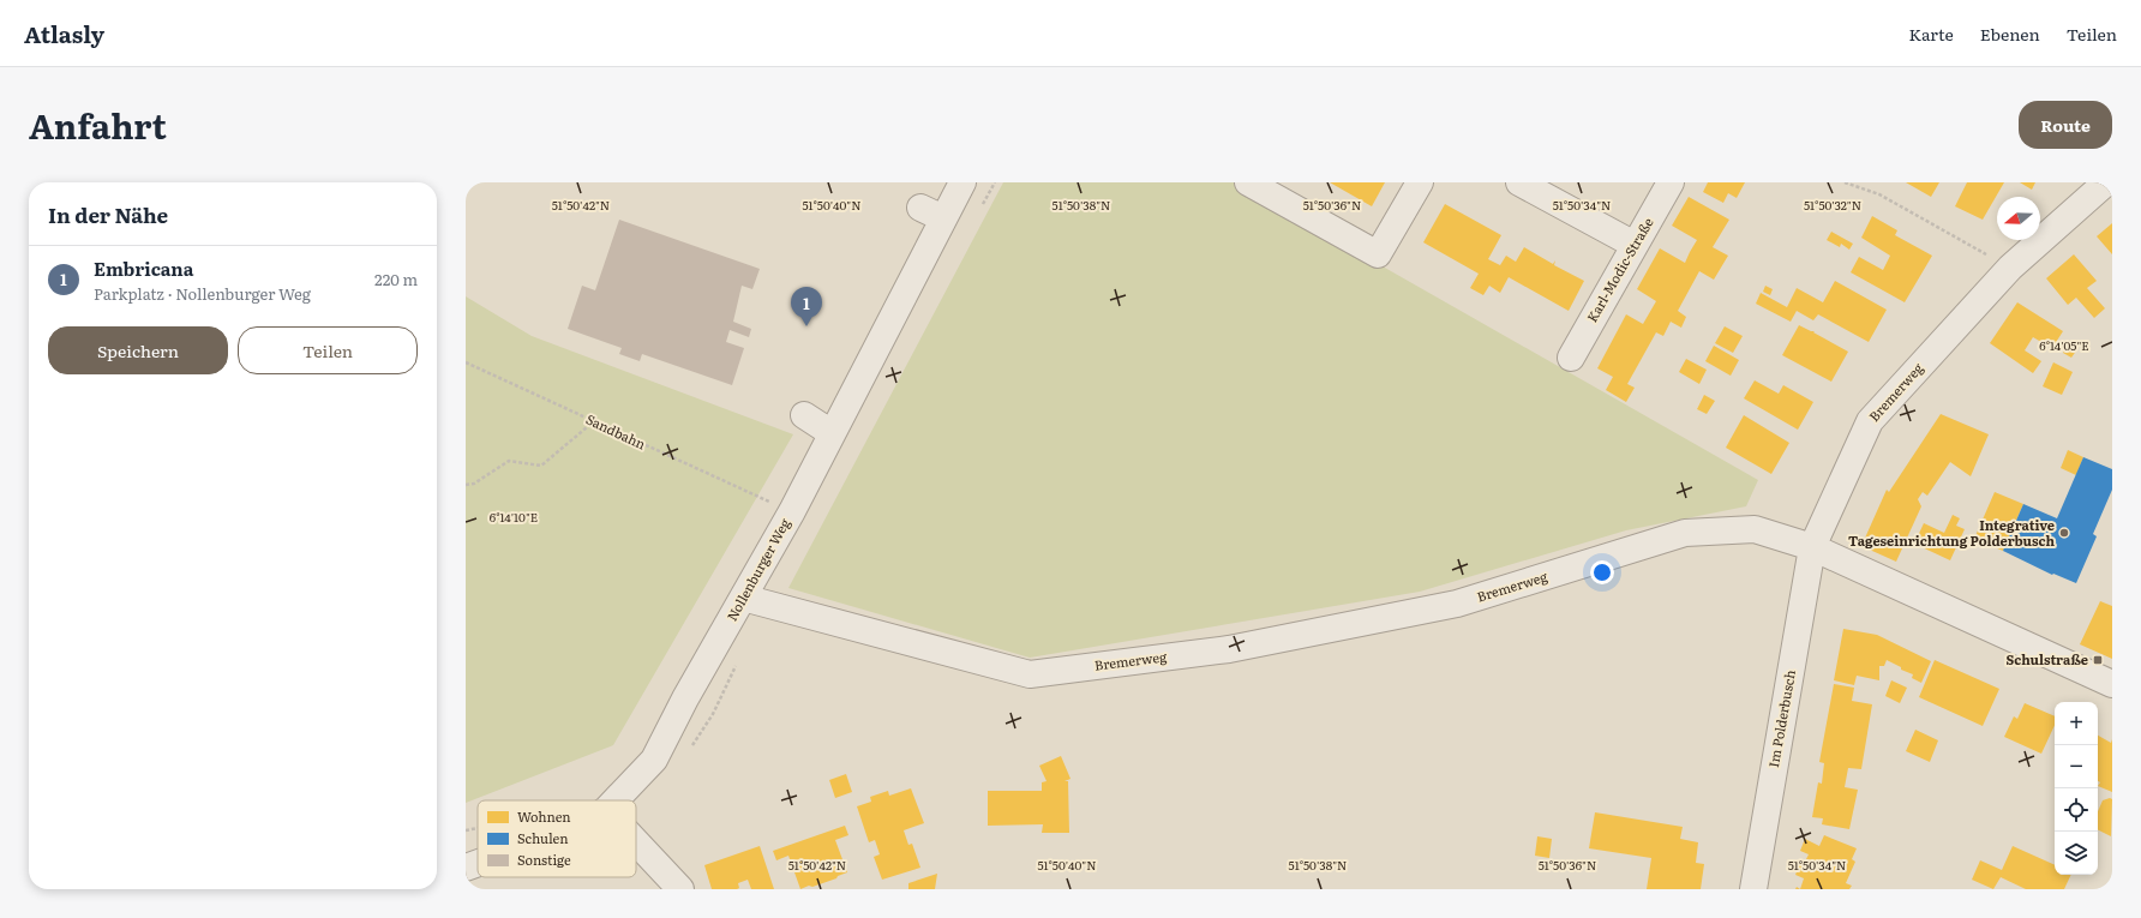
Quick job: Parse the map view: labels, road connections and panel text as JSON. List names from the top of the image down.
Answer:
{
  "streets": {
    "street": [
      "Karl-Modic-Straße",
      "Bremerweg",
      "Nollenburger Weg",
      "Im Polderbusch"
    ],
    "path": ["Sandbahn"]
  },
  "crossings": [
    ["Bremerweg", "Nollenburger Weg"],
    ["Bremerweg", "Im Polderbusch"],
    ["Sandbahn", "Nollenburger Weg"]
  ],
  "places": {
    "other": ["Integrative Tageseinrichtung Polderbusch"],
    "transit": ["Schulstraße"]
  },
  "legend": ["Wohnen", "Schulen", "Sonstige"],
  "north": "left",
  "page": {
    "header": "Atlasly",
    "nav": ["Karte", "Ebenen", "Teilen"],
    "title": "Anfahrt",
    "buttons": [
      "Route",
      ["Speichern", "Teilen"]
    ],
    "heading": "In der Nähe",
    "list": [
      {
        "mark": "1",
        "name": "Embricana",
        "note": "Parkplatz · Nollenburger Weg",
        "value": "220 m"
      }
    ],
    "pins": "1",
    "map_buttons": ["+", "−"]
  },
  "coordinates": [
    "51°50'42\"N",
    "51°50'40\"N",
    "51°50'38\"N",
    "51°50'36\"N",
    "51°50'34\"N",
    "51°50'32\"N",
    "6°14'05\"E",
    "6°14'10\"E"
  ]
}
